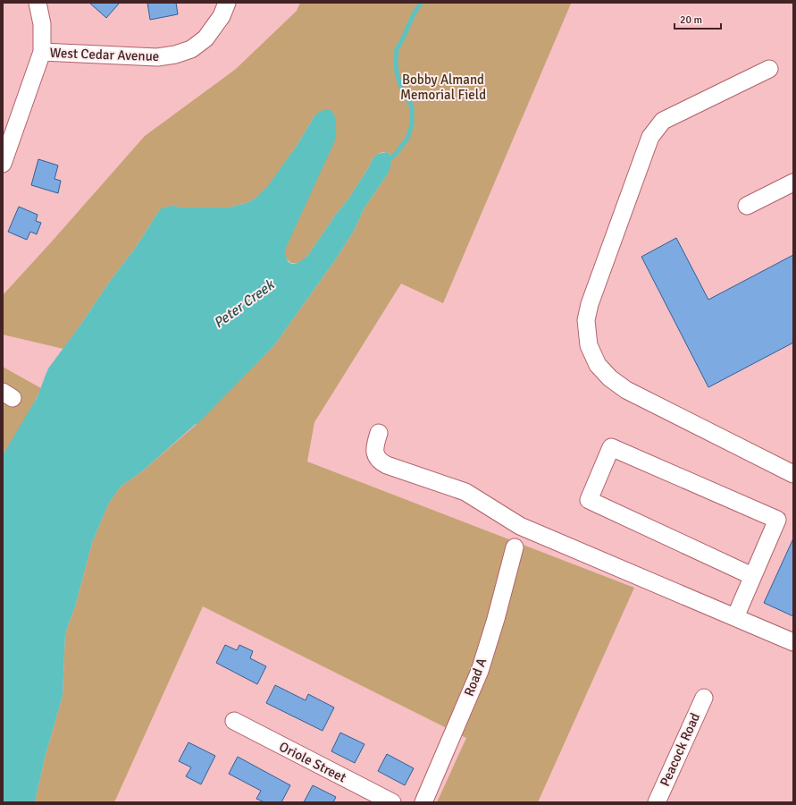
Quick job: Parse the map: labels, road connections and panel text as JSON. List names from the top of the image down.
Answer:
{
  "streets": {
    "street": [
      "West Cedar Avenue",
      "Road A",
      "Peacock Road",
      "Oriole Street"
    ]
  },
  "water": ["Peter Creek"],
  "parks": ["Bobby Almand Memorial Field"],
  "scale_bar": "20 m"
}
